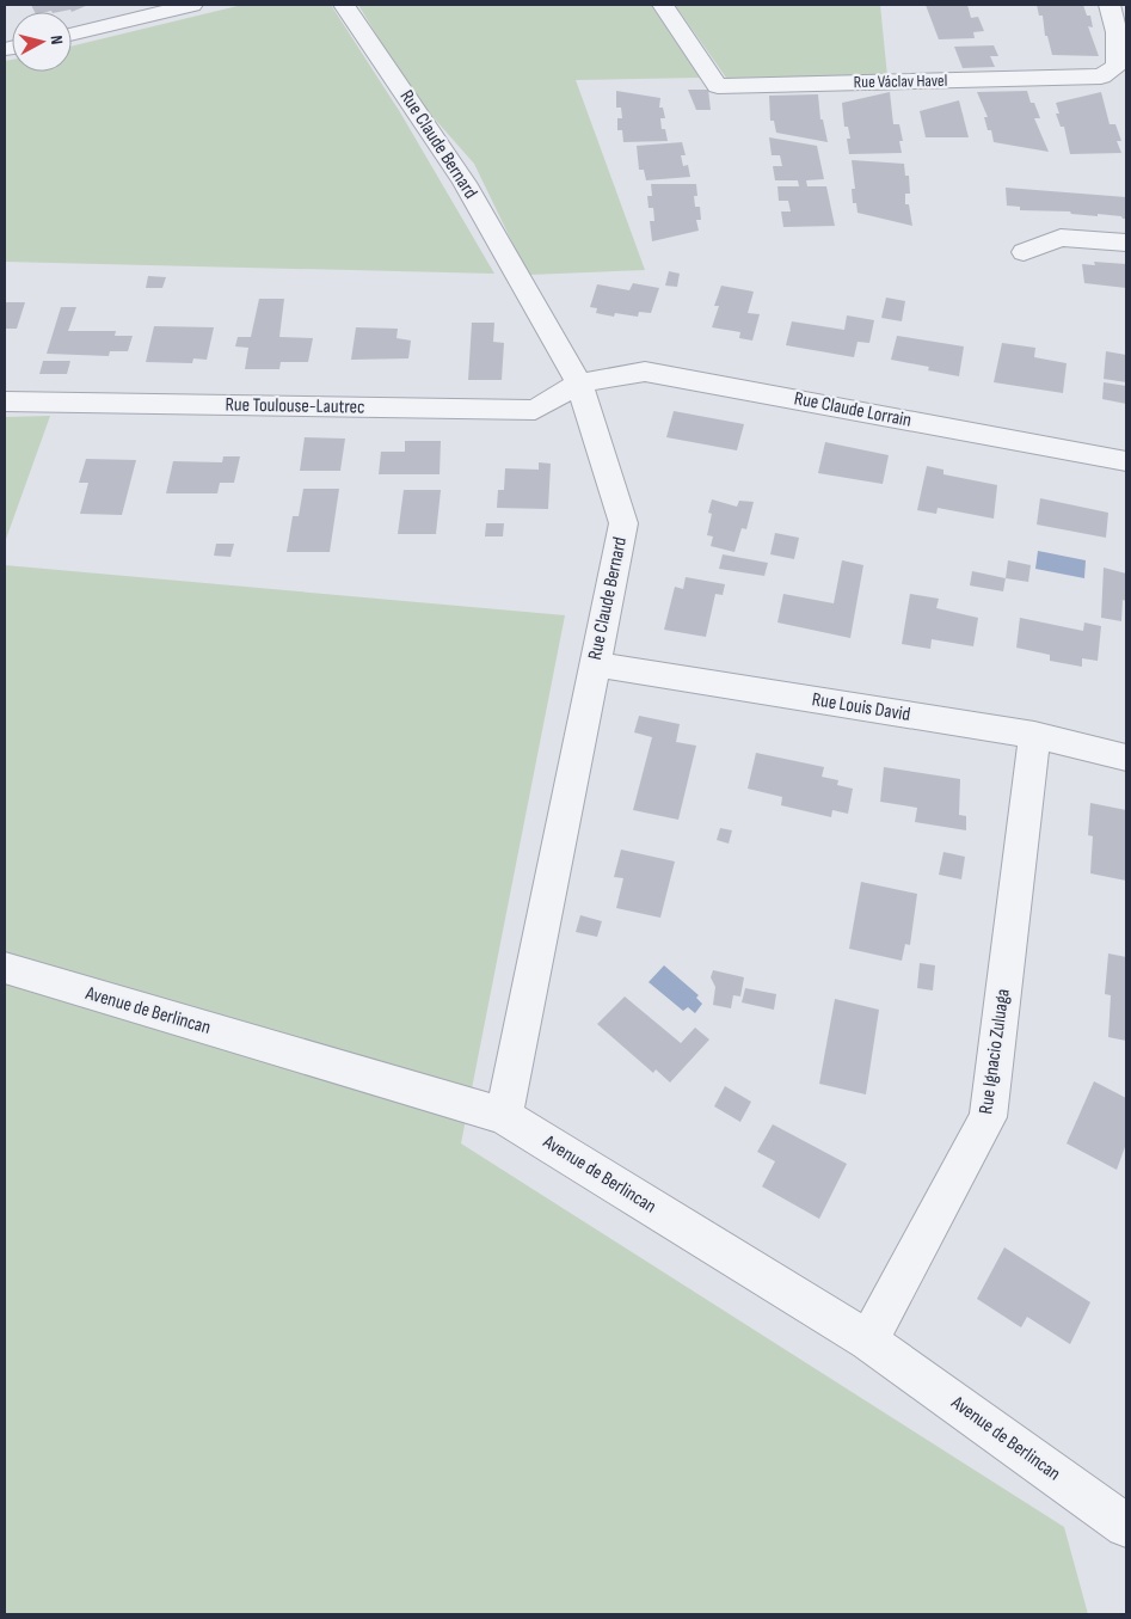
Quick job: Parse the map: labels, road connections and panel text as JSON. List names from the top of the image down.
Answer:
{
  "streets": {
    "street": [
      "Rue Václav Havel",
      "Rue Claude Bernard",
      "Rue Toulouse-Lautrec",
      "Rue Claude Lorrain",
      "Rue Louis David",
      "Avenue de Berlincan",
      "Rue Ignacio Zuluaga"
    ]
  },
  "crossings": [
    ["Rue Claude Bernard", "Rue Toulouse-Lautrec"],
    ["Rue Claude Bernard", "Rue Claude Lorrain"],
    ["Rue Claude Bernard", "Rue Louis David"],
    ["Rue Claude Bernard", "Avenue de Berlincan"],
    ["Rue Toulouse-Lautrec", "Rue Claude Lorrain"],
    ["Rue Louis David", "Rue Ignacio Zuluaga"],
    ["Avenue de Berlincan", "Rue Ignacio Zuluaga"]
  ],
  "north": "right"
}
